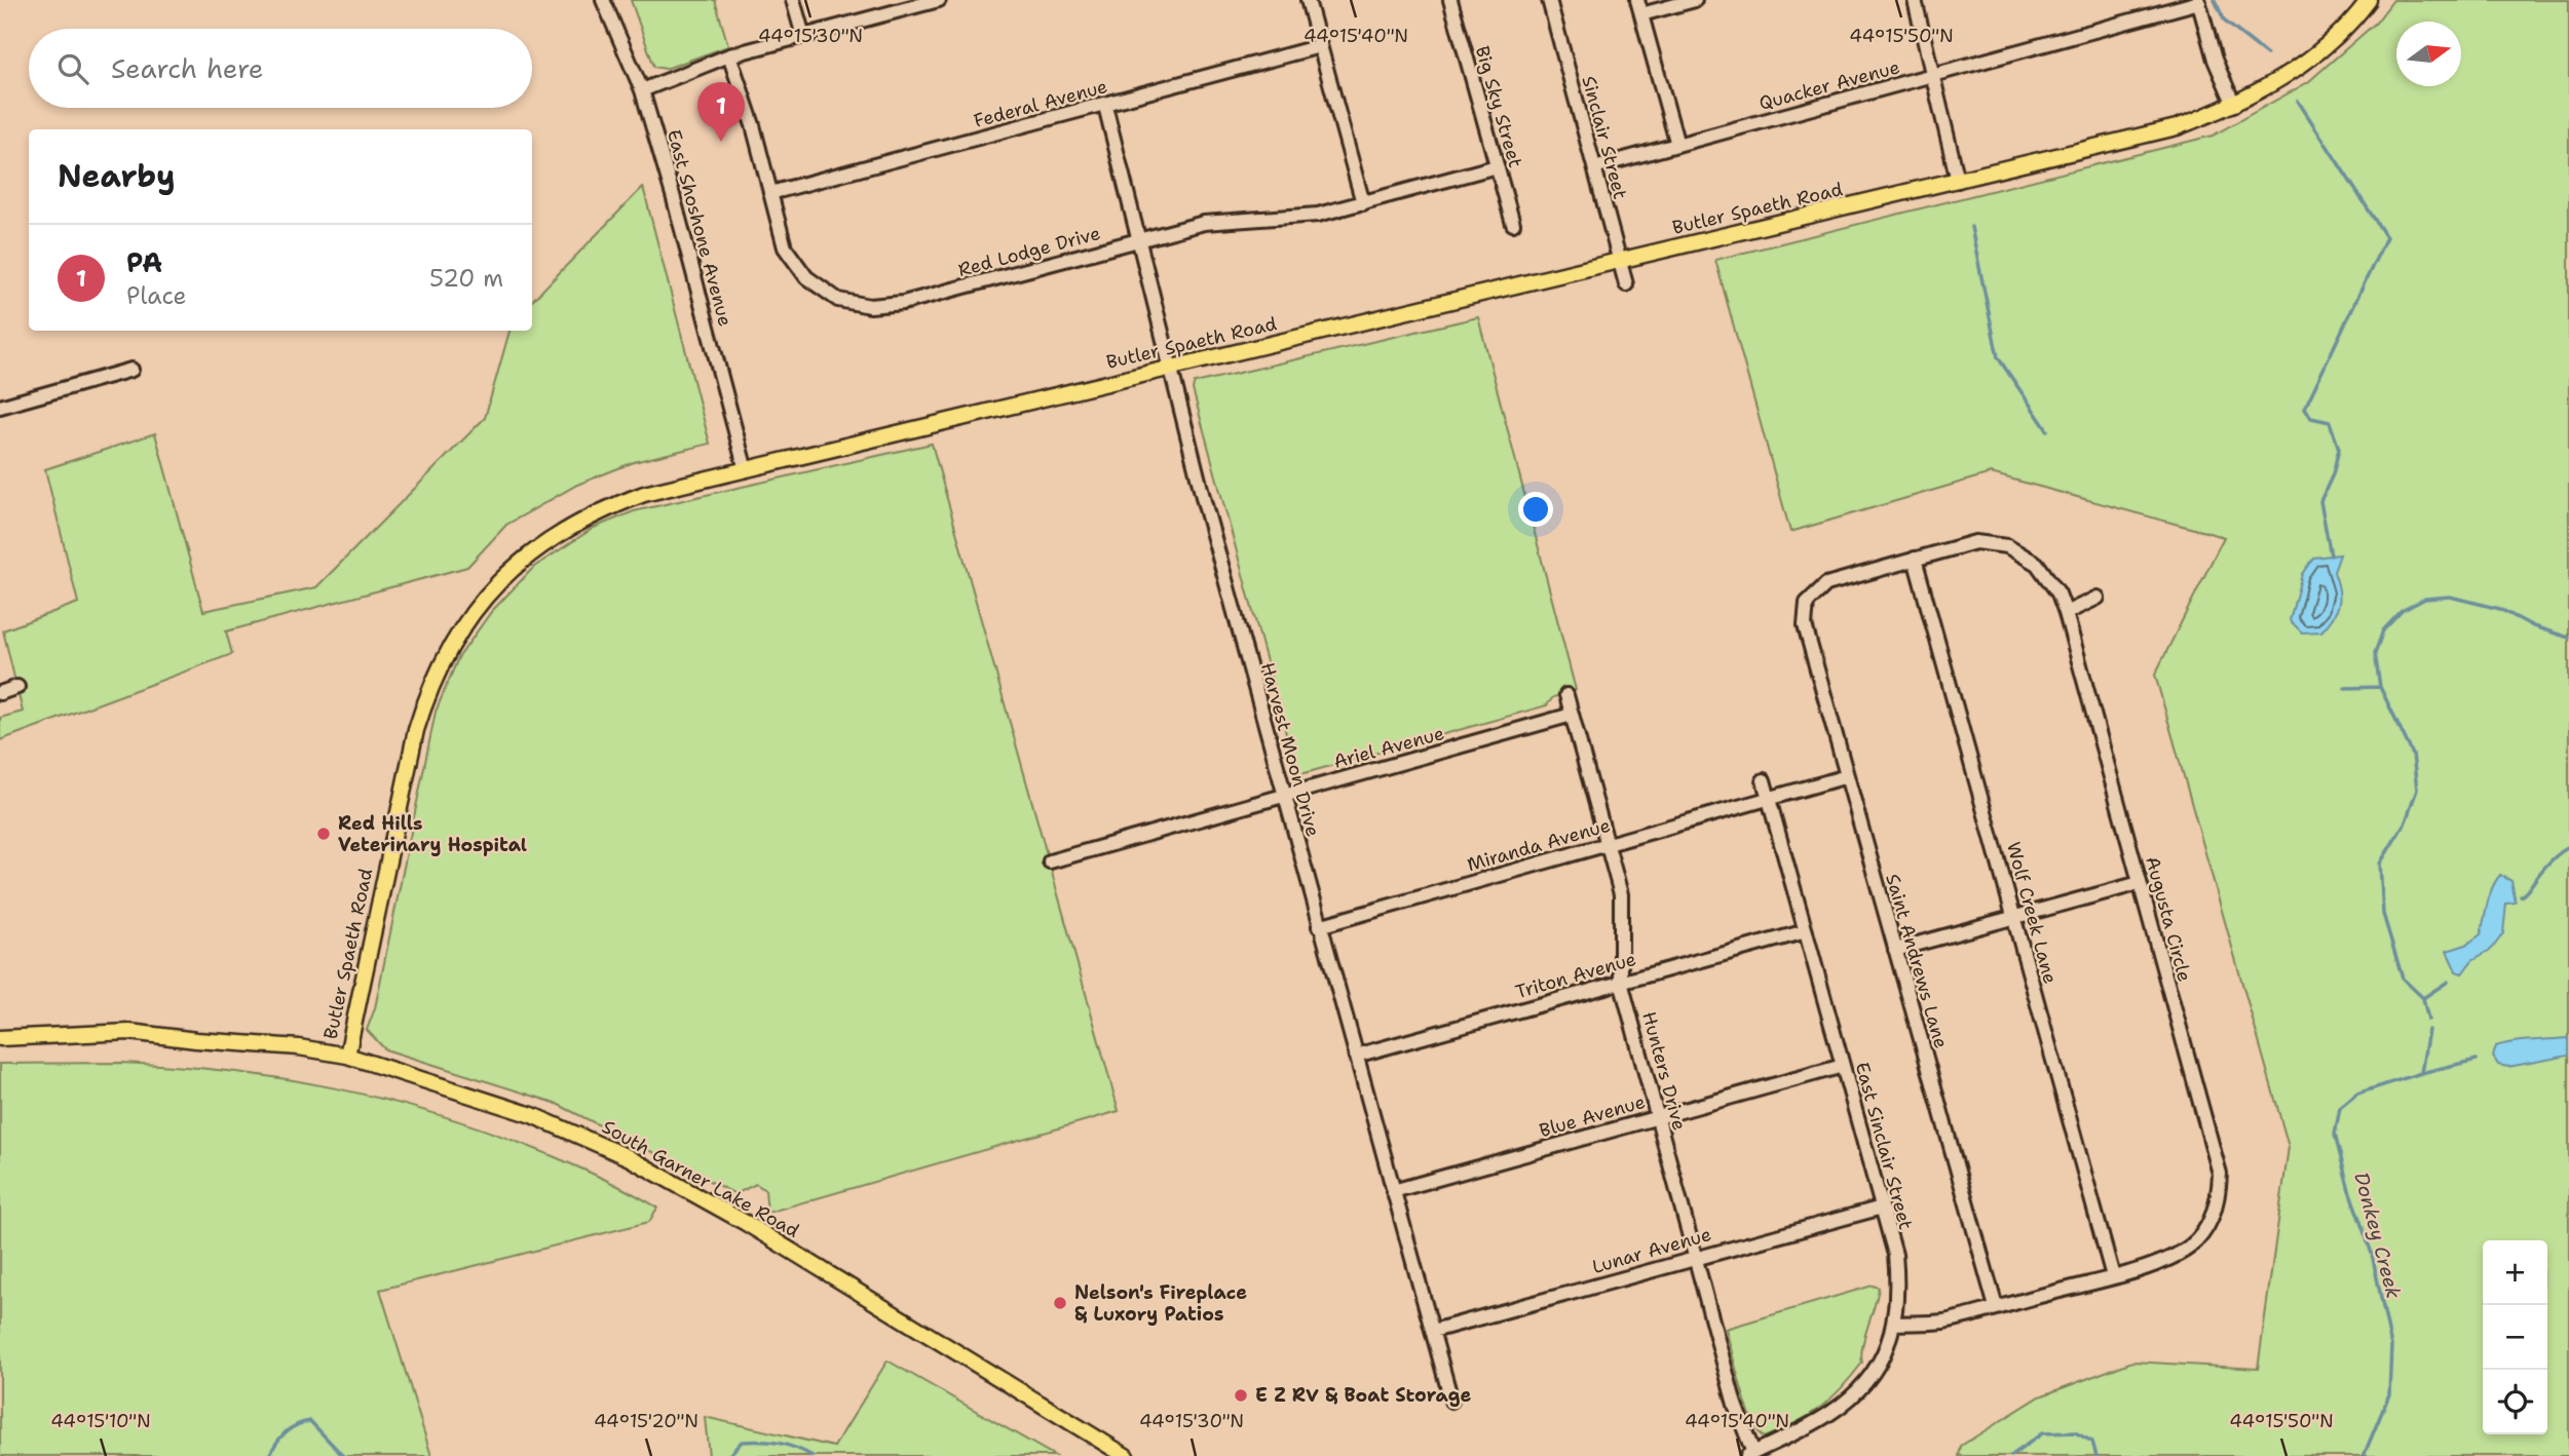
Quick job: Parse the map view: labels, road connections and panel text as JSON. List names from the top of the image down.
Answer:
{
  "streets": {
    "main road": ["Butler Spaeth Road", "South Garner Lake Road"],
    "street": [
      "Quacker Avenue",
      "Federal Avenue",
      "Big Sky Street",
      "Sinclair Street",
      "East Shoshone Avenue",
      "Red Lodge Drive",
      "Ariel Avenue",
      "Harvest Moon Drive",
      "Miranda Avenue",
      "Wolf Creek Lane",
      "Augusta Circle",
      "Saint Andrews Lane",
      "Triton Avenue",
      "Hunters Drive",
      "Blue Avenue",
      "East Sinclair Street",
      "Lunar Avenue"
    ]
  },
  "crossings": [
    ["Quacker Avenue", "Sinclair Street"],
    ["Federal Avenue", "Red Lodge Drive"],
    ["Federal Avenue", "Harvest Moon Drive"],
    ["Big Sky Street", "Red Lodge Drive"],
    ["Sinclair Street", "Butler Spaeth Road"],
    ["Butler Spaeth Road", "East Shoshone Avenue"],
    ["Butler Spaeth Road", "Harvest Moon Drive"],
    ["Butler Spaeth Road", "South Garner Lake Road"],
    ["Red Lodge Drive", "Harvest Moon Drive"],
    ["Ariel Avenue", "Harvest Moon Drive"],
    ["Ariel Avenue", "Hunters Drive"],
    ["Harvest Moon Drive", "Miranda Avenue"],
    ["Harvest Moon Drive", "Triton Avenue"],
    ["Harvest Moon Drive", "Blue Avenue"],
    ["Harvest Moon Drive", "Lunar Avenue"],
    ["Miranda Avenue", "Saint Andrews Lane"],
    ["Miranda Avenue", "Hunters Drive"],
    ["Miranda Avenue", "East Sinclair Street"],
    ["Wolf Creek Lane", "Augusta Circle"],
    ["Augusta Circle", "Saint Andrews Lane"],
    ["Augusta Circle", "East Sinclair Street"],
    ["Triton Avenue", "Hunters Drive"],
    ["Triton Avenue", "East Sinclair Street"],
    ["Hunters Drive", "Blue Avenue"],
    ["Hunters Drive", "East Sinclair Street"],
    ["Hunters Drive", "Lunar Avenue"],
    ["Blue Avenue", "East Sinclair Street"],
    ["East Sinclair Street", "Lunar Avenue"]
  ],
  "water": ["Donkey Creek"],
  "places": ["Red Hills Veterinary Hospital", "Nelson's Fireplace & Luxory Patios", "E Z RV & Boat Storage"],
  "north": "right",
  "page": {
    "search": "Search here",
    "pins": "1",
    "heading": "Nearby",
    "list": [
      {
        "mark": "1",
        "name": "PA",
        "note": "Place",
        "value": "520 m"
      }
    ],
    "map_buttons": ["+", "−"]
  },
  "coordinates": [
    "44°15'30\"N",
    "44°15'40\"N",
    "44°15'50\"N",
    "44°15'10\"N",
    "44°15'20\"N"
  ]
}
